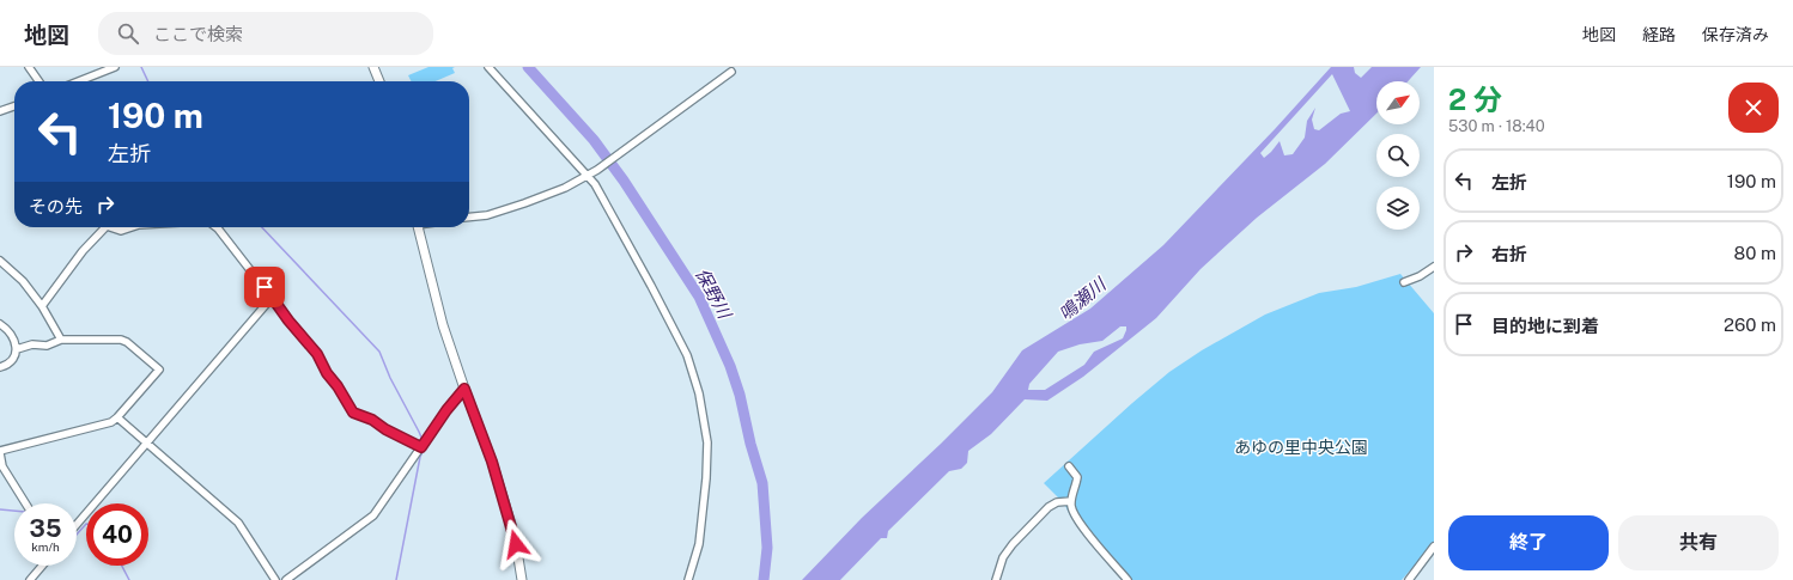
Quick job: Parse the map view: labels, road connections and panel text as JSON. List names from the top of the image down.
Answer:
{
  "water": ["保野川", "鳴瀬川"],
  "parks": ["あゆの里中央公園"],
  "north": "top right",
  "page": {
    "header": "地図",
    "search": "ここで検索",
    "nav": ["地図", "経路", "保存済み"],
    "heading": ["2 分", "530 m · 18:40"],
    "turn": ["190 m", "左折"],
    "list": [
      {
        "name": "左折",
        "value": "190 m"
      },
      {
        "name": "右折",
        "value": "80 m"
      },
      {
        "name": "目的地に到着",
        "value": "260 m"
      }
    ],
    "then": "その先",
    "speed": "35 km/h",
    "limit": "40",
    "buttons": ["終了", "共有"]
  }
}
